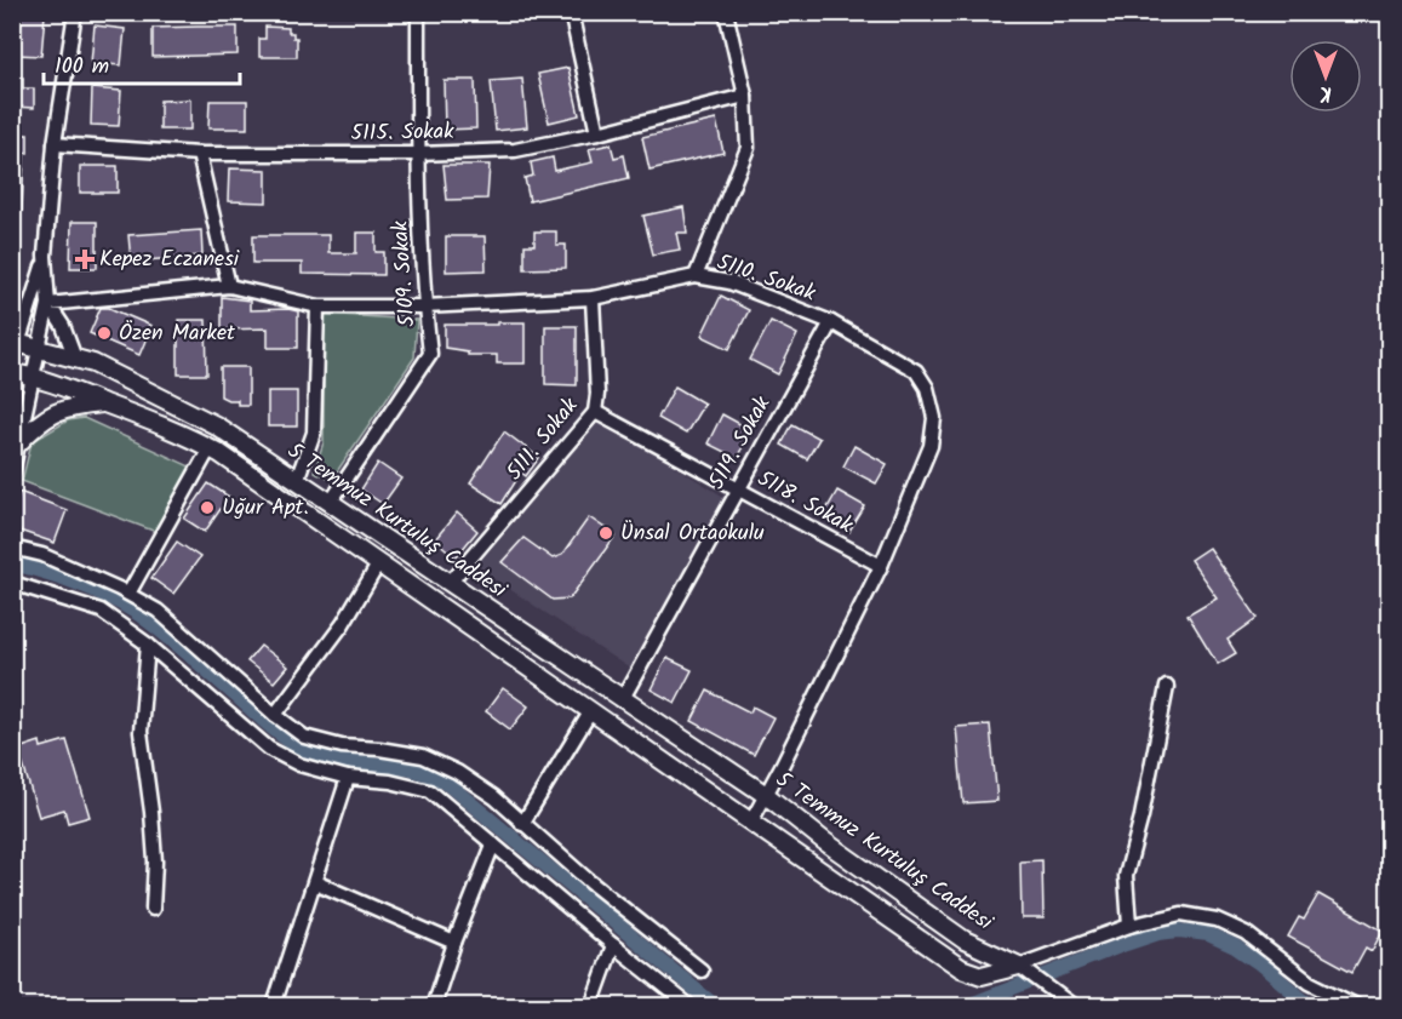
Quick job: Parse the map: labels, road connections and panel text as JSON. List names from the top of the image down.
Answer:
{
  "streets": {
    "main road": ["5 Temmuz Kurtuluş Caddesi"],
    "street": [
      "5115. Sokak",
      "5109. Sokak",
      "5110. Sokak",
      "5111. Sokak",
      "5119. Sokak",
      "5118. Sokak"
    ]
  },
  "crossings": [
    ["5115. Sokak", "5109. Sokak"],
    ["5109. Sokak", "5110. Sokak"],
    ["5109. Sokak", "5 Temmuz Kurtuluş Caddesi"],
    ["5110. Sokak", "5111. Sokak"],
    ["5110. Sokak", "5119. Sokak"],
    ["5110. Sokak", "5118. Sokak"],
    ["5110. Sokak", "5 Temmuz Kurtuluş Caddesi"],
    ["5111. Sokak", "5118. Sokak"],
    ["5111. Sokak", "5 Temmuz Kurtuluş Caddesi"],
    ["5119. Sokak", "5118. Sokak"],
    ["5119. Sokak", "5 Temmuz Kurtuluş Caddesi"]
  ],
  "places": {
    "health": ["Kepez Eczanesi"],
    "other": ["Özen Market", "Uğur Apt.", "Ünsal Ortaokulu"]
  },
  "scale_bar": "100 m",
  "north": "bottom"
}
